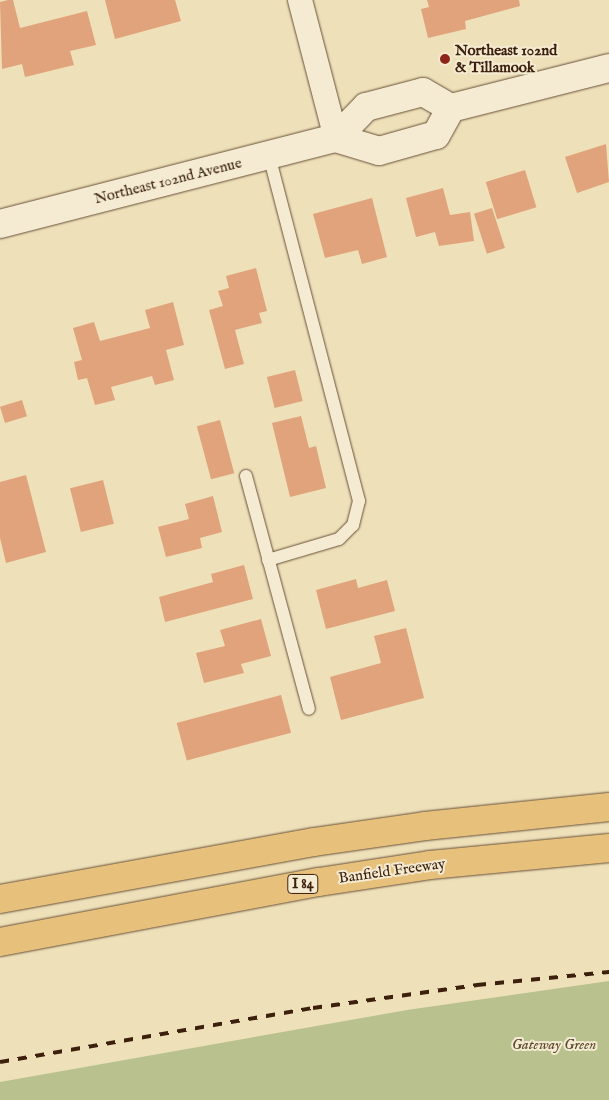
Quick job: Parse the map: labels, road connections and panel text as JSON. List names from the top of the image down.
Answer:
{
  "streets": {
    "highway": ["Banfield Freeway", "I 84"],
    "main road": ["Northeast 102nd Avenue"]
  },
  "parks": ["Gateway Green"],
  "places": ["Northeast 102nd & Tillamook"]
}
